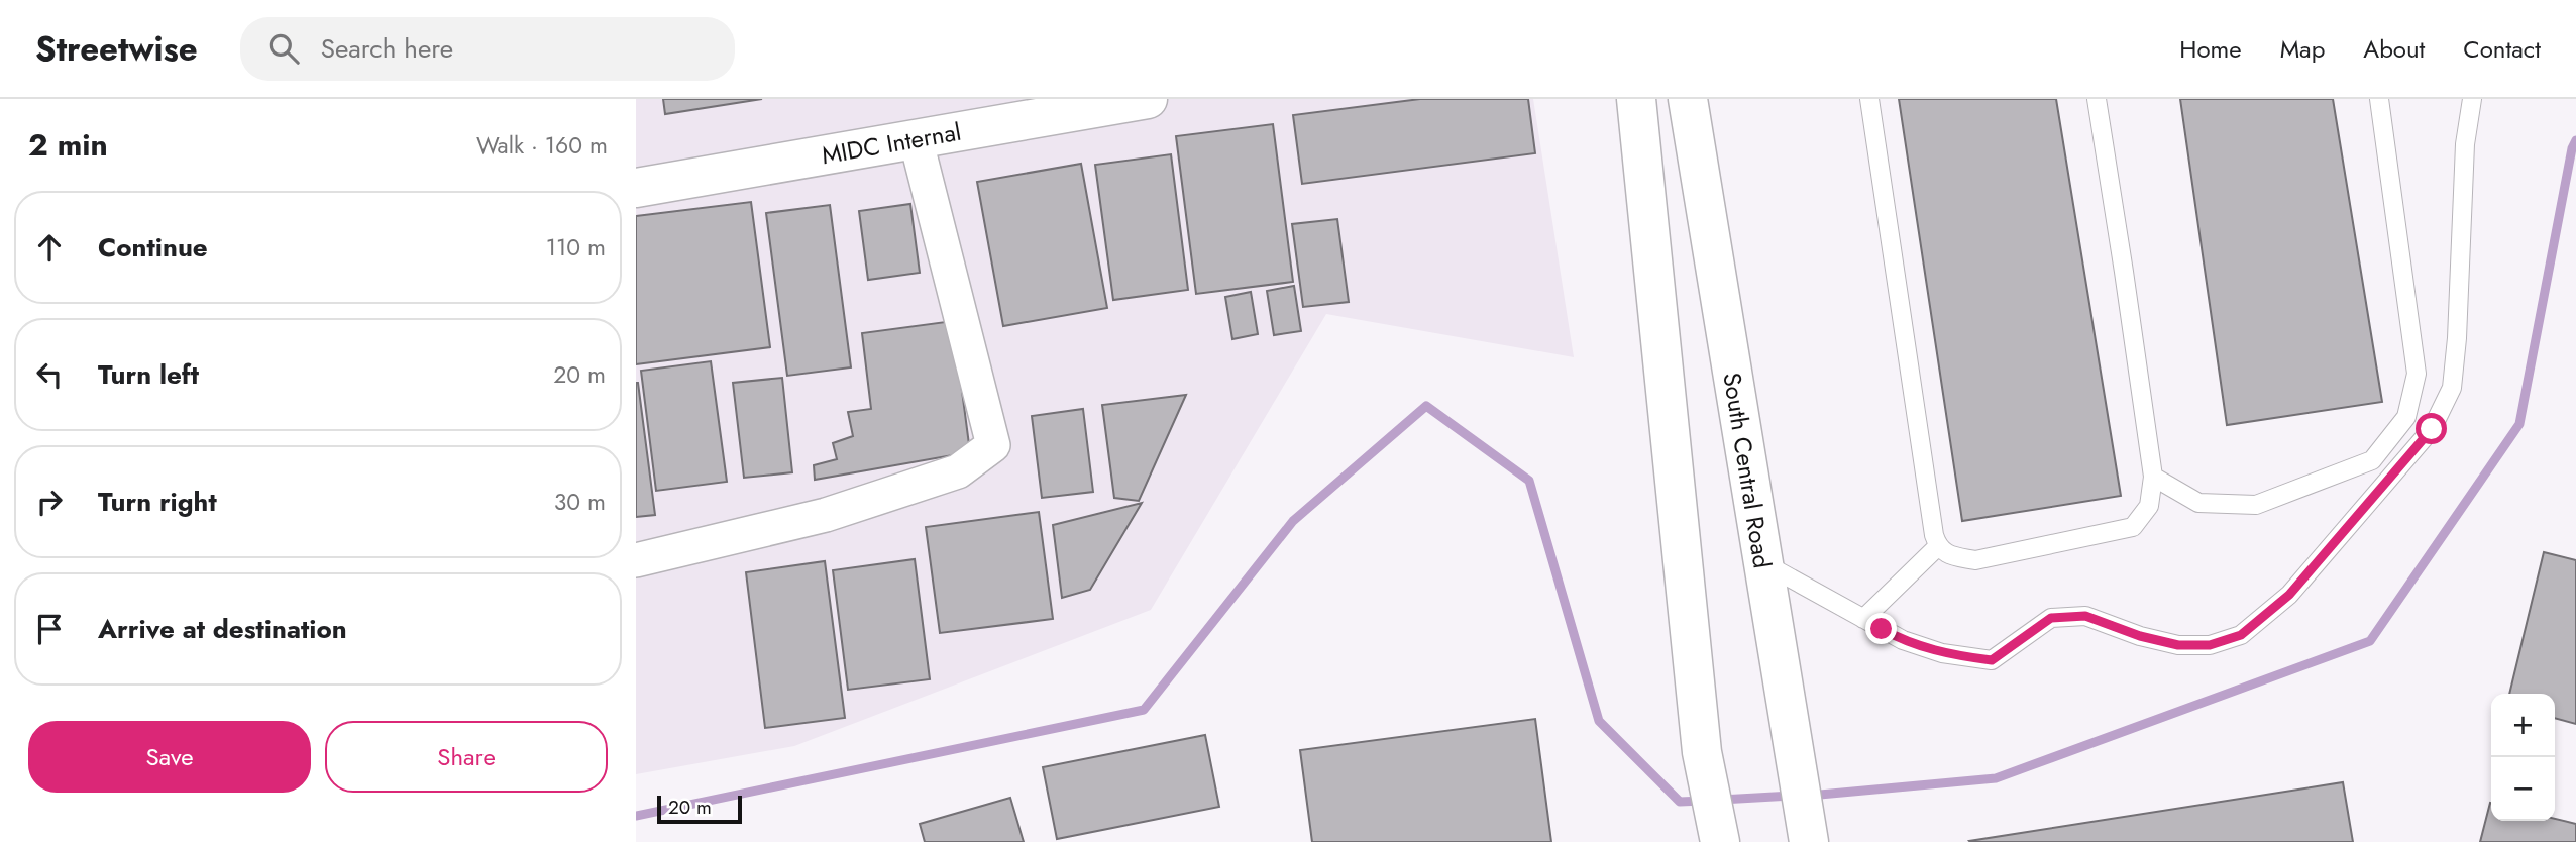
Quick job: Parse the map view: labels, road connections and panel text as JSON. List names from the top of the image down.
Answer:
{
  "streets": {
    "main road": ["MIDC Internal", "South Central Road"]
  },
  "scale_bar": "20 m",
  "page": {
    "header": "Streetwise",
    "search": "Search here",
    "nav": [
      "Home",
      "Map",
      "About",
      "Contact"
    ],
    "heading": ["2 min", "Walk · 160 m"],
    "list": [
      ["Continue", "110 m"],
      ["Turn left", "20 m"],
      ["Turn right", "30 m"],
      "Arrive at destination"
    ],
    "map_buttons": ["+", "−"],
    "buttons": ["Save", "Share"],
    "scale": "20 m"
  }
}
